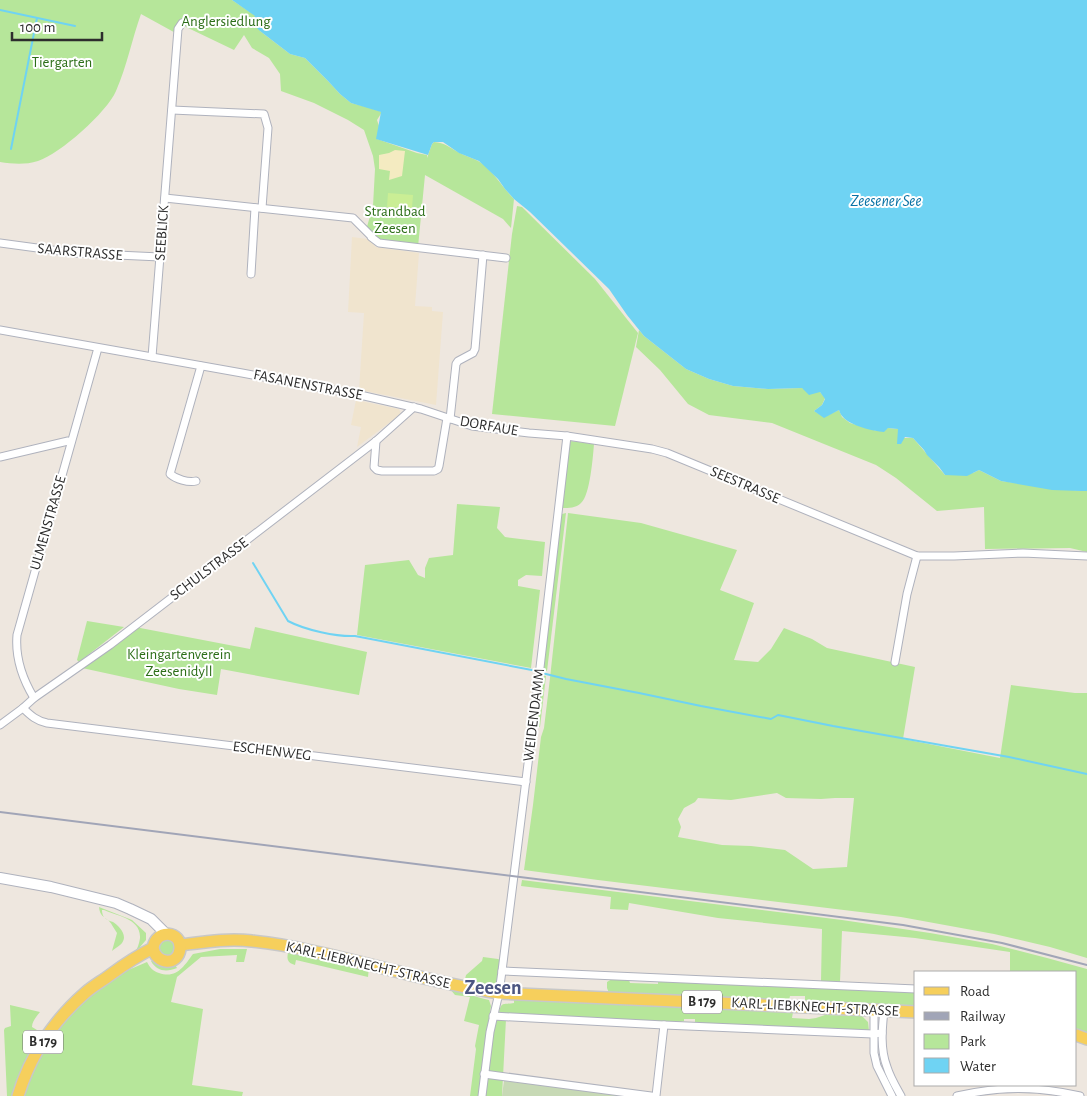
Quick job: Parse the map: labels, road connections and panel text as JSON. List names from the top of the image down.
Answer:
{
  "streets": {
    "main road": ["KARL-LIEBKNECHT-STRASSE", "B 179"],
    "street": [
      "SEEBLICK",
      "SAARSTRASSE",
      "FASANENSTRASSE",
      "DORFAUE",
      "SEESTRASSE",
      "ULMENSTRASSE",
      "SCHULSTRASSE",
      "WEIDENDAMM",
      "ESCHENWEG"
    ]
  },
  "crossings": [
    ["SEEBLICK", "SAARSTRASSE"],
    ["SEEBLICK", "FASANENSTRASSE"],
    ["FASANENSTRASSE", "DORFAUE"],
    ["FASANENSTRASSE", "ULMENSTRASSE"],
    ["FASANENSTRASSE", "SCHULSTRASSE"],
    ["DORFAUE", "SEESTRASSE"],
    ["DORFAUE", "SCHULSTRASSE"],
    ["DORFAUE", "WEIDENDAMM"],
    ["SEESTRASSE", "WEIDENDAMM"],
    ["ULMENSTRASSE", "SCHULSTRASSE"],
    ["SCHULSTRASSE", "ESCHENWEG"],
    ["WEIDENDAMM", "ESCHENWEG"],
    ["WEIDENDAMM", "KARL-LIEBKNECHT-STRASSE"],
    ["KARL-LIEBKNECHT-STRASSE", "B 179"]
  ],
  "districts": ["Zeesen"],
  "water": ["Zeesener See"],
  "parks": [
    "Anglersiedlung",
    "Tiergarten",
    "Strandbad Zeesen",
    "Kleingartenverein Zeesenidyll"
  ],
  "legend": [
    "Road",
    "Railway",
    "Park",
    "Water"
  ],
  "scale_bar": "100 m"
}
